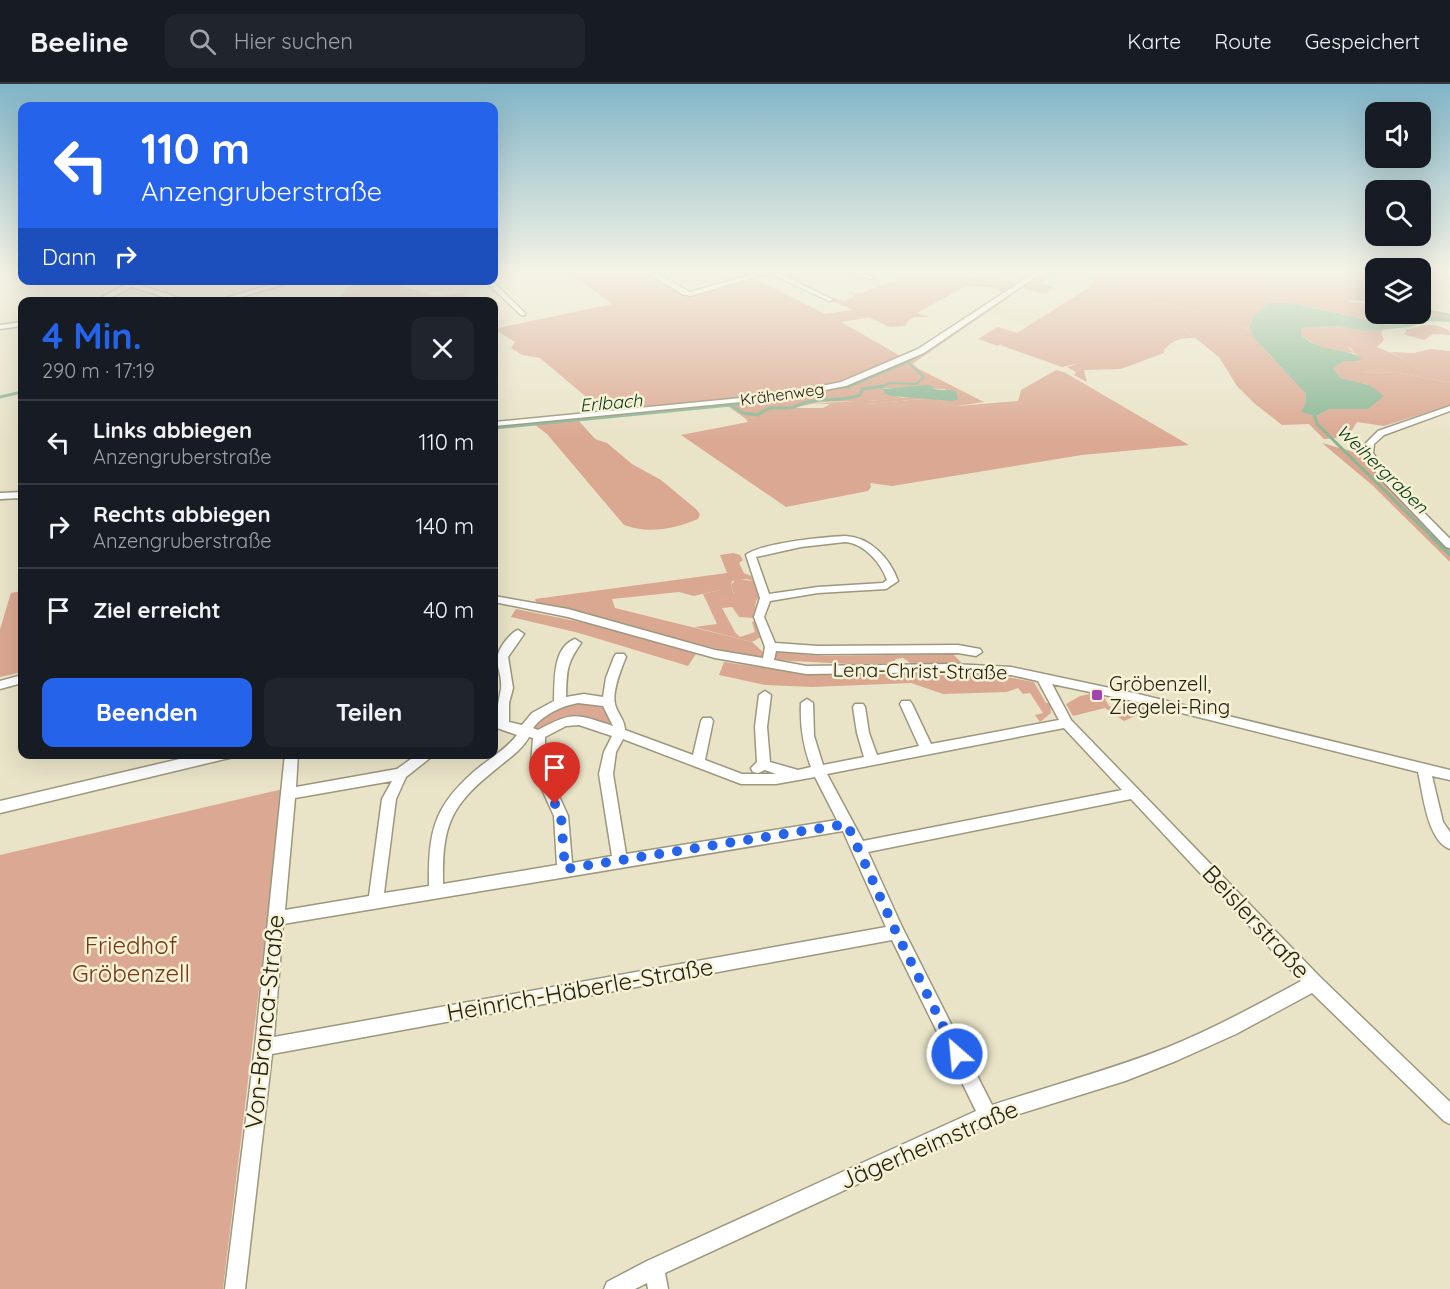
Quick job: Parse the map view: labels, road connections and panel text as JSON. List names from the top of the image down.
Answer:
{
  "streets": {
    "street": [
      "Krähenweg",
      "Lena-Christ-Straße",
      "Beislerstraße",
      "Heinrich-Häberle-Straße",
      "Von-Branca-Straße",
      "Jägerheimstraße"
    ]
  },
  "crossings": [
    ["Lena-Christ-Straße", "Beislerstraße"],
    ["Beislerstraße", "Jägerheimstraße"],
    ["Heinrich-Häberle-Straße", "Von-Branca-Straße"]
  ],
  "water": ["Erlbach", "Weihergraben"],
  "parks": ["Friedhof Gröbenzell"],
  "places": {
    "transit": ["Gröbenzell, Ziegelei-Ring"]
  },
  "page": {
    "header": "Beeline",
    "search": "Hier suchen",
    "nav": ["Karte", "Route", "Gespeichert"],
    "turn": ["110 m", "Anzengruberstraße"],
    "then": "Dann",
    "heading": ["4 Min.", "290 m · 17:19"],
    "list": [
      {
        "name": "Links abbiegen",
        "note": "Anzengruberstraße",
        "value": "110 m"
      },
      {
        "name": "Rechts abbiegen",
        "note": "Anzengruberstraße",
        "value": "140 m"
      },
      {
        "name": "Ziel erreicht",
        "value": "40 m"
      }
    ],
    "buttons": ["Beenden", "Teilen"]
  }
}
